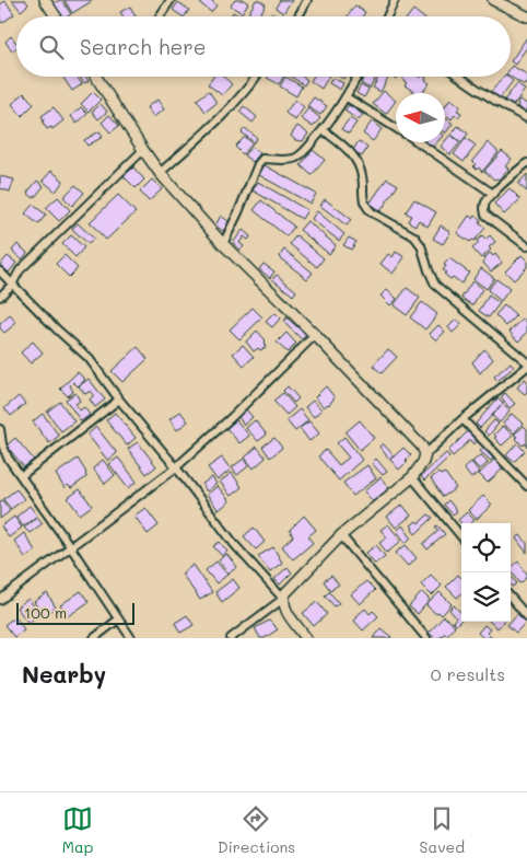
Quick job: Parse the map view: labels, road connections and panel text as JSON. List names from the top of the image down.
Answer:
{
  "scale_bar": "100 m",
  "north": "left",
  "page": {
    "search": "Search here",
    "scale": "100 m",
    "heading": ["Nearby", "0 results"],
    "nav": ["Map", "Directions", "Saved"]
  }
}
